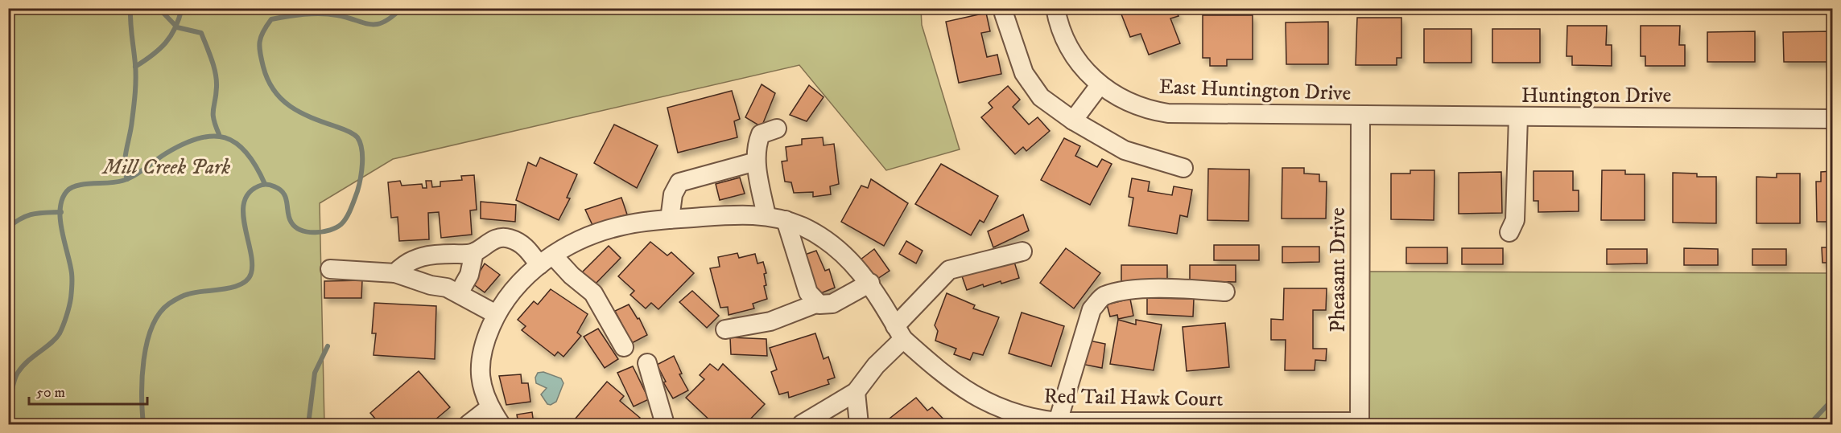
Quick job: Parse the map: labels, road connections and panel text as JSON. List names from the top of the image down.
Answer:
{
  "streets": {
    "street": [
      "East Huntington Drive",
      "Huntington Drive",
      "Pheasant Drive",
      "Red Tail Hawk Court"
    ]
  },
  "crossings": [
    ["East Huntington Drive", "Huntington Drive"],
    ["East Huntington Drive", "Pheasant Drive"],
    ["Huntington Drive", "Pheasant Drive"],
    ["Pheasant Drive", "Red Tail Hawk Court"]
  ],
  "parks": ["Mill Creek Park"],
  "scale_bar": "50 m"
}
